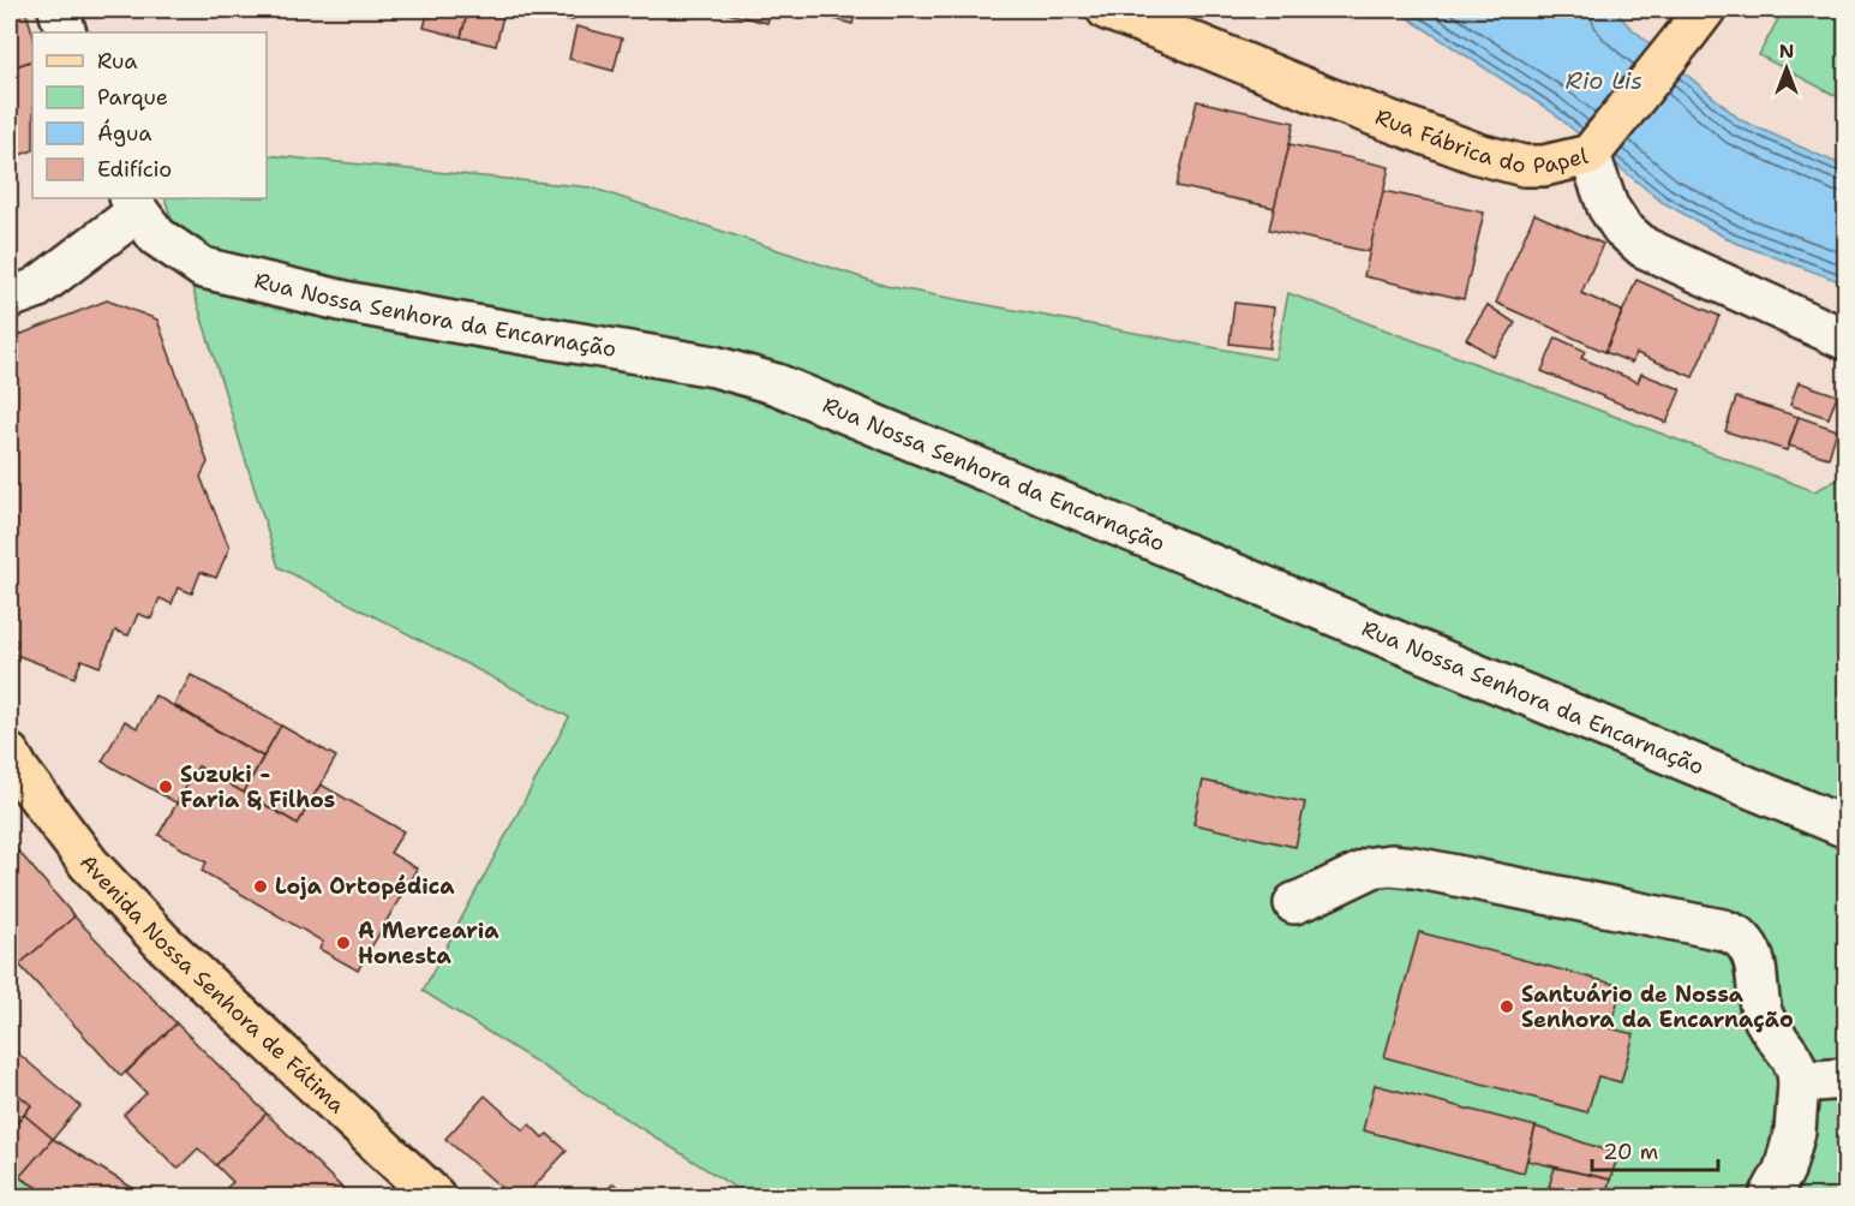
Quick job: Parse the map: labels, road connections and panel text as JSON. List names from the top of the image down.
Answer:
{
  "streets": {
    "main road": ["Rua Fábrica do Papel", "Avenida Nossa Senhora de Fátima"],
    "street": ["Rua Nossa Senhora da Encarnação"]
  },
  "water": ["Rio Lis"],
  "places": [
    "Suzuki - Faria & Filhos",
    "Loja Ortopédica",
    "A Mercearia Honesta",
    "Santuário de Nossa Senhora da Encarnação"
  ],
  "legend": [
    "Rua",
    "Parque",
    "Água",
    "Edifício"
  ],
  "scale_bar": "20 m",
  "north": "top"
}
